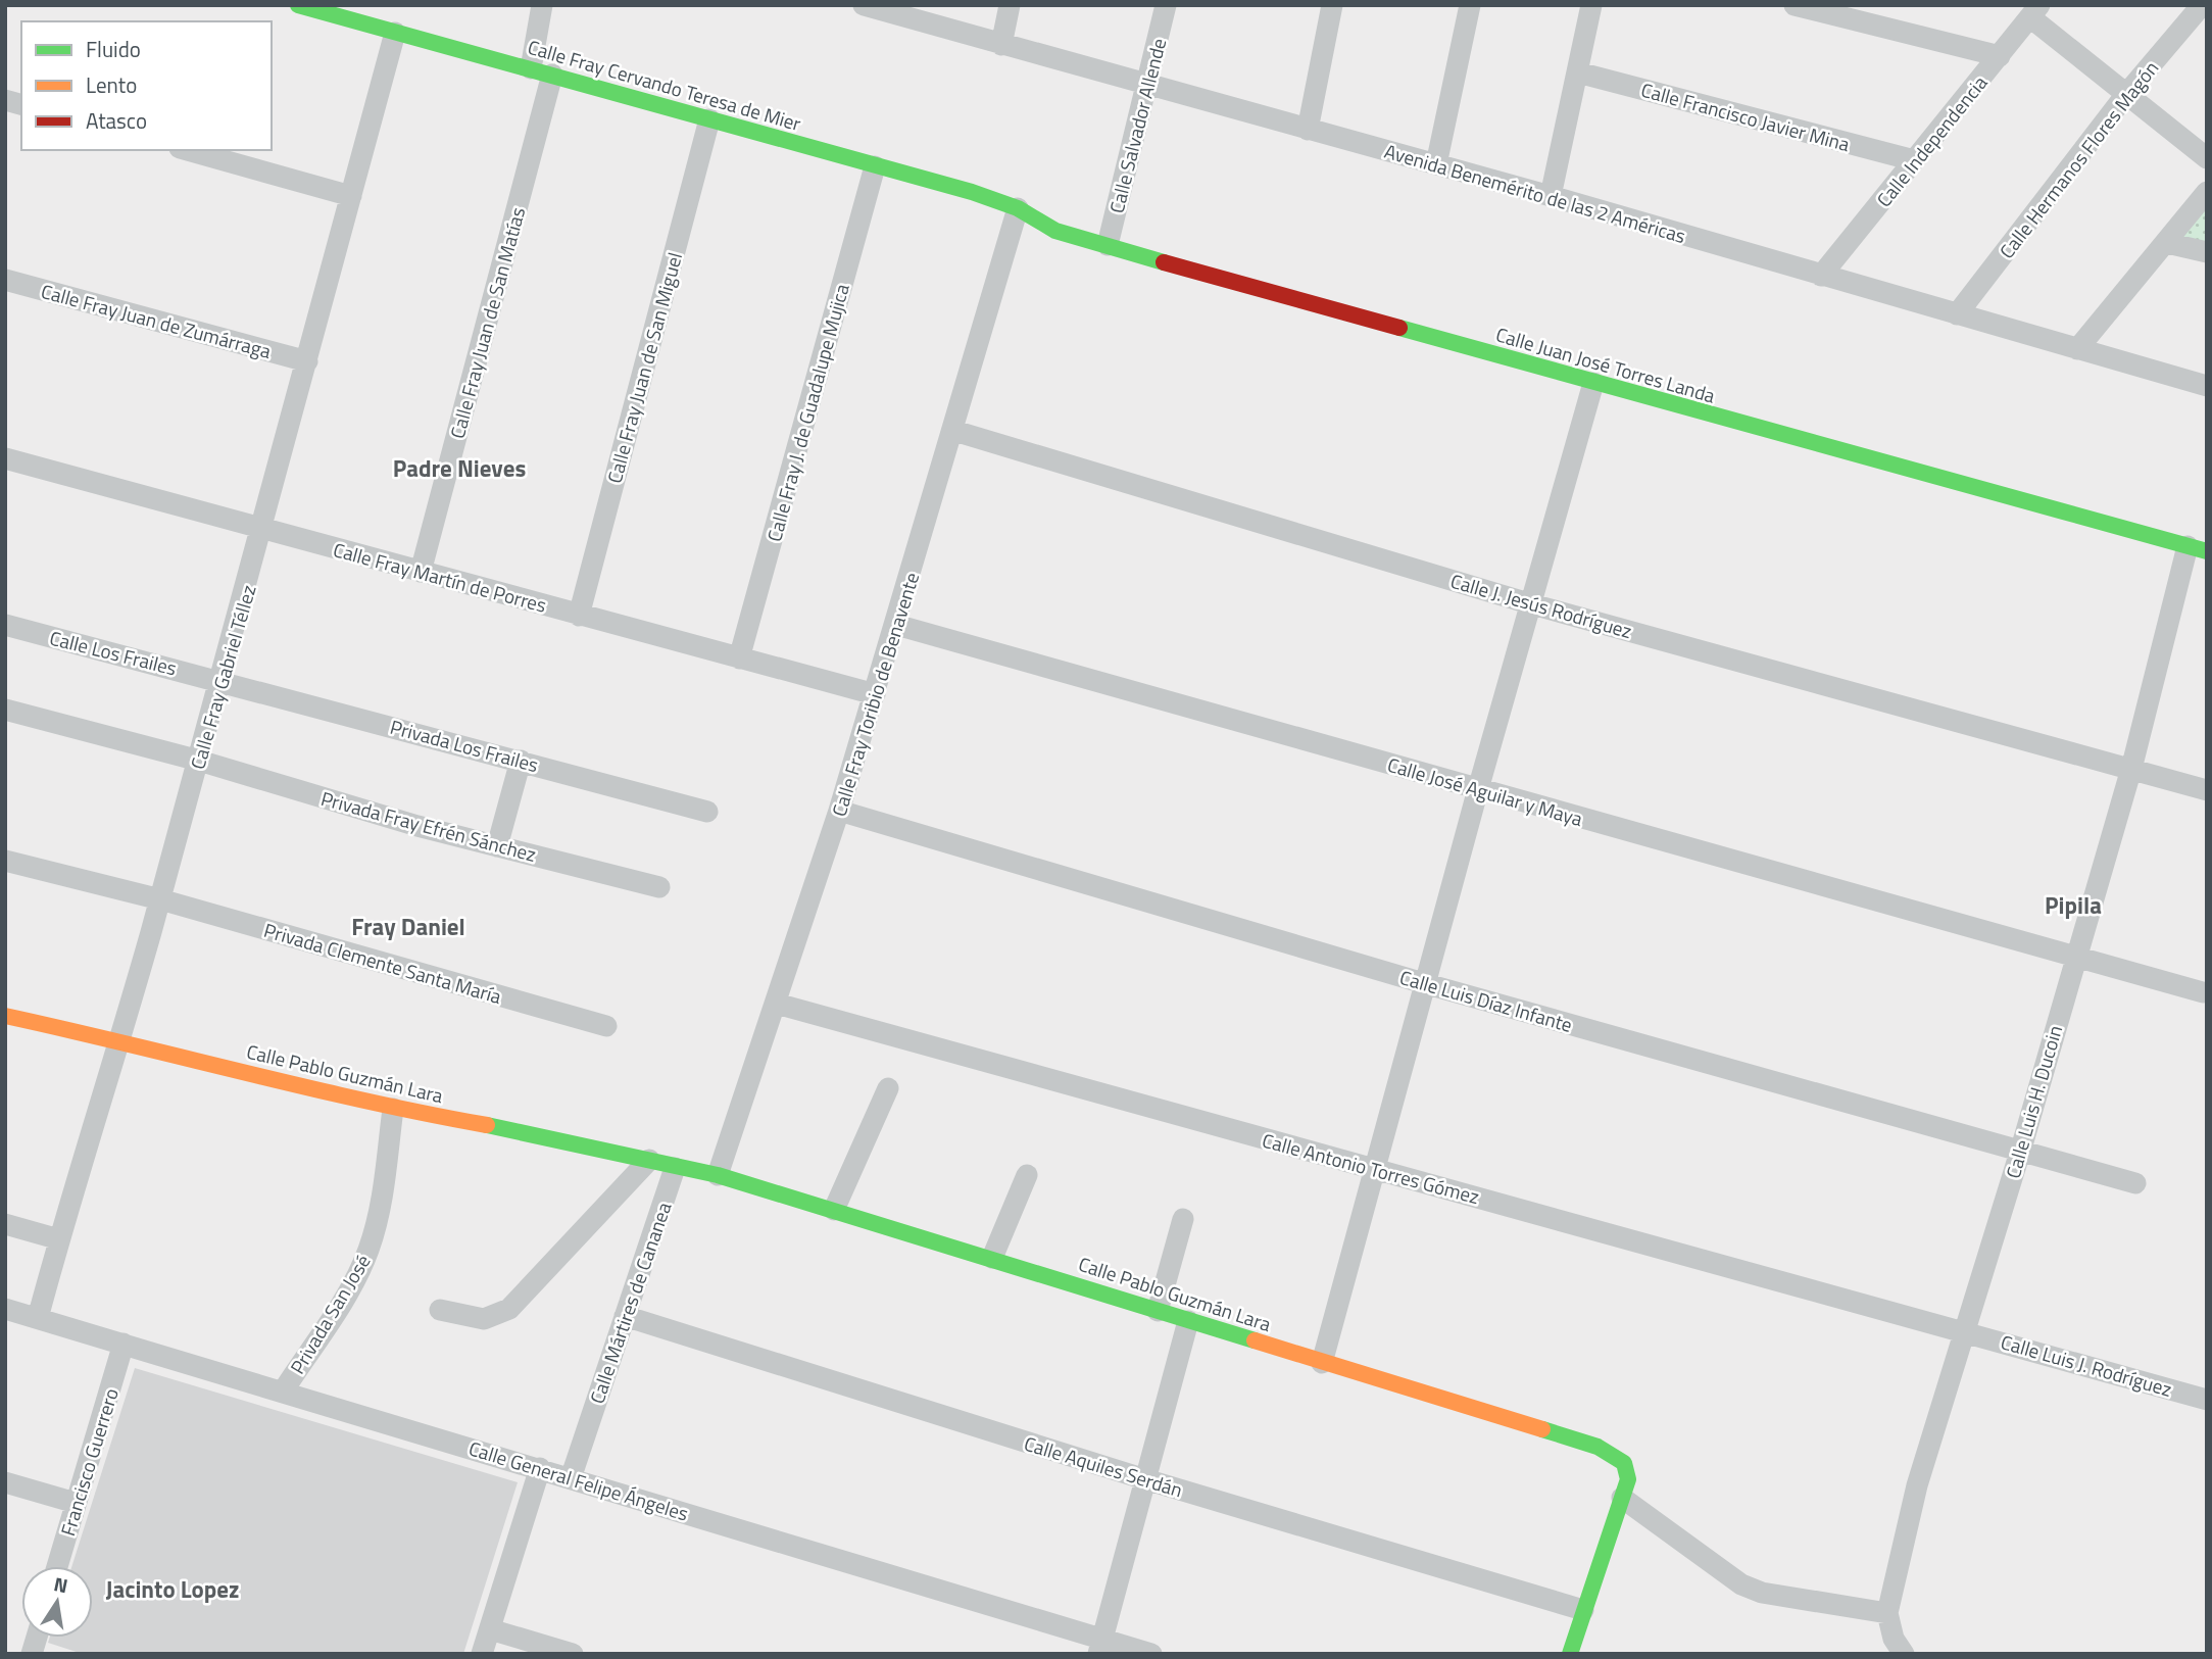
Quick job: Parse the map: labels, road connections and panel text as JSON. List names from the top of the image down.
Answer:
{
  "streets": {
    "street": [
      "Calle Fray Cervando Teresa de Mier",
      "Calle Francisco Javier Mina",
      "Calle Salvador Allende",
      "Calle Independencia",
      "Calle Hermanos Flores Magón",
      "Avenida Benemérito de las 2 Américas",
      "Calle Fray Juan de Zumárraga",
      "Calle Fray Juan de San Matías",
      "Calle Juan José Torres Landa",
      "Calle Fray Juan de San Miguel",
      "Calle Fray J. de Guadalupe Mujica",
      "Calle Fray Martín de Porres",
      "Calle J. Jesús Rodríguez",
      "Calle Los Frailes",
      "Calle Fray Gabriel Téllez",
      "Calle Fray Toribio de Benavente",
      "Privada Los Frailes",
      "Calle José Aguilar y Maya",
      "Privada Fray Efrén Sánchez",
      "Privada Clemente Santa María",
      "Calle Luis Díaz Infante",
      "Calle Pablo Guzmán Lara",
      "Calle Luis H. Ducoin",
      "Calle Antonio Torres Gómez",
      "Calle Mártires de Cananea",
      "Privada San José",
      "Calle Luis J. Rodríguez",
      "Francisco Guerrero",
      "Calle Aquiles Serdán",
      "Calle General Felipe Ángeles"
    ]
  },
  "crossings": [
    ["Calle Fray Cervando Teresa de Mier", "Calle Fray Juan de San Matías"],
    ["Calle Fray Cervando Teresa de Mier", "Calle Juan José Torres Landa"],
    ["Calle Fray Cervando Teresa de Mier", "Calle Fray Juan de San Miguel"],
    ["Calle Fray Cervando Teresa de Mier", "Calle Fray J. de Guadalupe Mujica"],
    ["Calle Fray Cervando Teresa de Mier", "Calle Fray Gabriel Téllez"],
    ["Calle Fray Cervando Teresa de Mier", "Calle Fray Toribio de Benavente"],
    ["Calle Francisco Javier Mina", "Calle Independencia"],
    ["Calle Salvador Allende", "Avenida Benemérito de las 2 Américas"],
    ["Calle Salvador Allende", "Calle Juan José Torres Landa"],
    ["Calle Independencia", "Avenida Benemérito de las 2 Américas"],
    ["Calle Hermanos Flores Magón", "Avenida Benemérito de las 2 Américas"],
    ["Calle Fray Juan de Zumárraga", "Calle Fray Gabriel Téllez"],
    ["Calle Fray Juan de San Matías", "Calle Fray Martín de Porres"],
    ["Calle Juan José Torres Landa", "Calle Fray Toribio de Benavente"],
    ["Calle Juan José Torres Landa", "Calle Luis H. Ducoin"],
    ["Calle Fray Juan de San Miguel", "Calle Fray Martín de Porres"],
    ["Calle Fray J. de Guadalupe Mujica", "Calle Fray Martín de Porres"],
    ["Calle Fray Martín de Porres", "Calle Fray Gabriel Téllez"],
    ["Calle Fray Martín de Porres", "Calle Fray Toribio de Benavente"],
    ["Calle J. Jesús Rodríguez", "Calle Fray Toribio de Benavente"],
    ["Calle J. Jesús Rodríguez", "Calle Luis H. Ducoin"],
    ["Calle Los Frailes", "Calle Fray Gabriel Téllez"],
    ["Calle Los Frailes", "Privada Los Frailes"],
    ["Calle Fray Gabriel Téllez", "Privada Los Frailes"],
    ["Calle Fray Gabriel Téllez", "Privada Fray Efrén Sánchez"],
    ["Calle Fray Gabriel Téllez", "Privada Clemente Santa María"],
    ["Calle Fray Gabriel Téllez", "Calle Pablo Guzmán Lara"],
    ["Calle Fray Gabriel Téllez", "Calle General Felipe Ángeles"],
    ["Calle Fray Toribio de Benavente", "Calle José Aguilar y Maya"],
    ["Calle Fray Toribio de Benavente", "Calle Luis Díaz Infante"],
    ["Calle Fray Toribio de Benavente", "Calle Pablo Guzmán Lara"],
    ["Calle Fray Toribio de Benavente", "Calle Antonio Torres Gómez"],
    ["Calle José Aguilar y Maya", "Calle Luis H. Ducoin"],
    ["Calle Luis Díaz Infante", "Calle Luis H. Ducoin"],
    ["Calle Pablo Guzmán Lara", "Calle Mártires de Cananea"],
    ["Calle Pablo Guzmán Lara", "Privada San José"],
    ["Calle Luis H. Ducoin", "Calle Antonio Torres Gómez"],
    ["Calle Luis H. Ducoin", "Calle Luis J. Rodríguez"],
    ["Calle Antonio Torres Gómez", "Calle Luis J. Rodríguez"],
    ["Calle Mártires de Cananea", "Calle Aquiles Serdán"],
    ["Calle Mártires de Cananea", "Calle General Felipe Ángeles"],
    ["Privada San José", "Calle General Felipe Ángeles"],
    ["Francisco Guerrero", "Calle General Felipe Ángeles"]
  ],
  "districts": [
    "Padre Nieves",
    "Pipila",
    "Fray Daniel",
    "Jacinto Lopez"
  ],
  "legend": ["Fluido", "Lento", "Atasco"],
  "north": "top"
}
